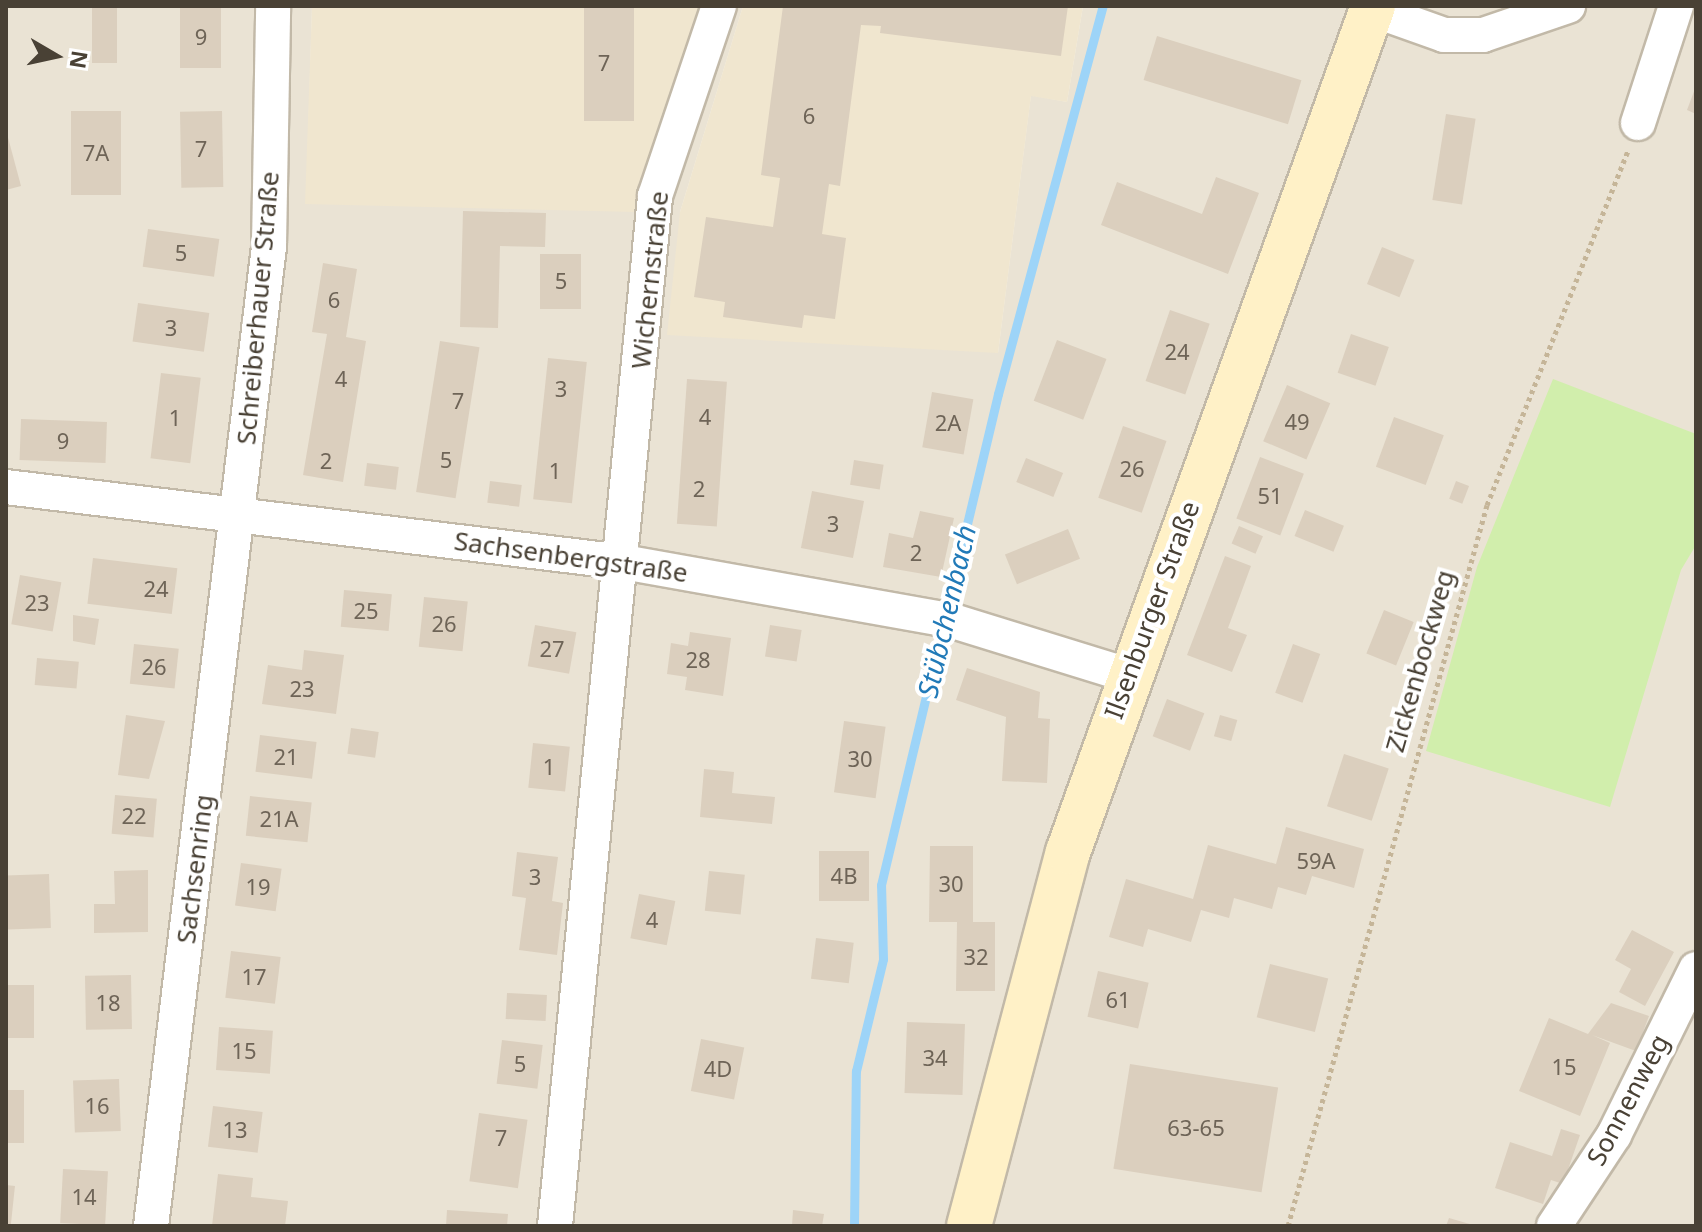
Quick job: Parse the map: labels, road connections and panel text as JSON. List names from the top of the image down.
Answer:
{
  "streets": {
    "main road": ["Ilsenburger Straße"],
    "street": [
      "Wichernstraße",
      "Schreiberhauer Straße",
      "Sachsenbergstraße",
      "Sachsenring",
      "Sonnenweg"
    ],
    "path": ["Zickenbockweg"]
  },
  "crossings": [
    ["Wichernstraße", "Sachsenbergstraße"],
    ["Schreiberhauer Straße", "Sachsenbergstraße"],
    ["Schreiberhauer Straße", "Sachsenring"],
    ["Sachsenbergstraße", "Ilsenburger Straße"],
    ["Sachsenbergstraße", "Sachsenring"]
  ],
  "water": ["Stübchenbach"],
  "house_numbers": [
    "9",
    "7",
    "6",
    "7",
    "7A",
    "5",
    "5",
    "6",
    "3",
    "24",
    "4",
    "3",
    "7",
    "4",
    "1",
    "49",
    "2A",
    "9",
    "5",
    "2",
    "26",
    "1",
    "2",
    "51",
    "3",
    "2",
    "24",
    "23",
    "25",
    "26",
    "27",
    "28",
    "26",
    "23",
    "21",
    "30",
    "1",
    "22",
    "21A",
    "59A",
    "4B",
    "3",
    "30",
    "19",
    "4",
    "32",
    "17",
    "61",
    "18",
    "15",
    "34",
    "5",
    "15",
    "4D",
    "16",
    "63-65",
    "13",
    "7",
    "14"
  ],
  "north": "right"
}
